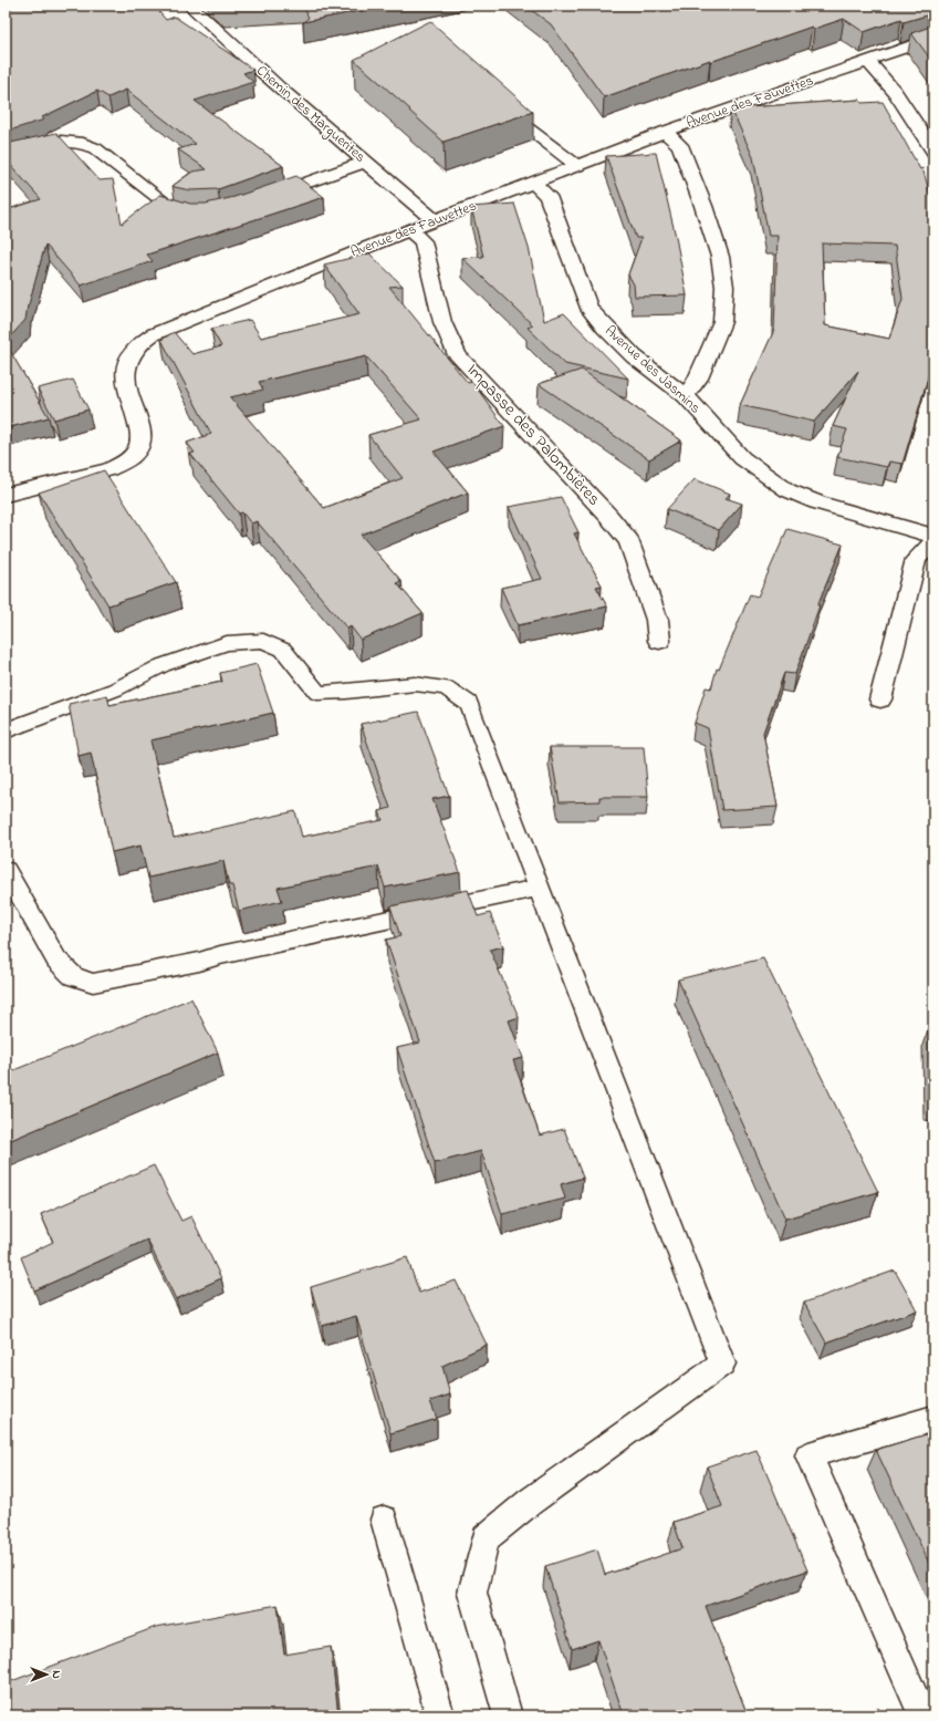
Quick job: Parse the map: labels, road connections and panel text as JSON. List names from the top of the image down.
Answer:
{
  "streets": {
    "street": [
      "Avenue des Fauvettes",
      "Chemin des Marguerites",
      "Avenue des Jasmins",
      "Impasse des Palombières"
    ]
  },
  "crossings": [
    ["Avenue des Fauvettes", "Chemin des Marguerites"],
    ["Avenue des Fauvettes", "Avenue des Jasmins"],
    ["Avenue des Fauvettes", "Impasse des Palombières"]
  ],
  "north": "right"
}
